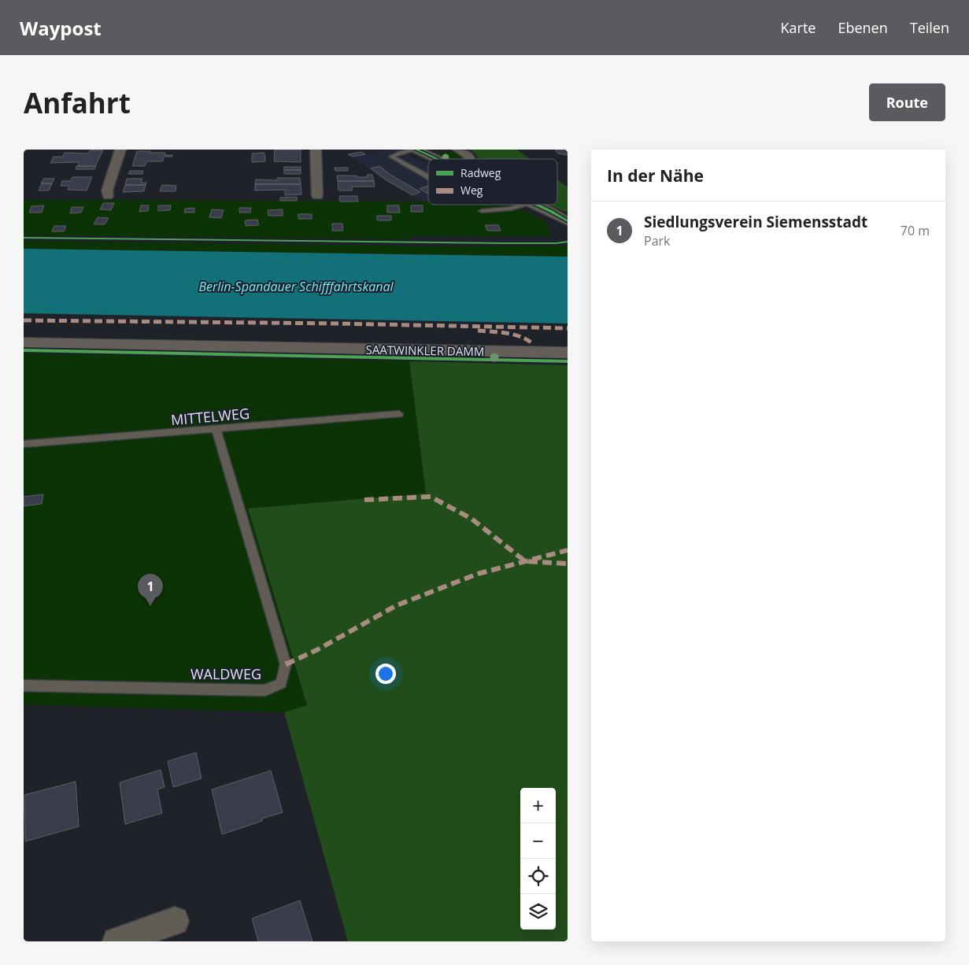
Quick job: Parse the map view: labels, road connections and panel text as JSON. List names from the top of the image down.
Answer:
{
  "streets": {
    "main road": ["SAATWINKLER DAMM"],
    "lane": ["MITTELWEG", "WALDWEG"]
  },
  "crossings": [
    ["MITTELWEG", "WALDWEG"]
  ],
  "water": ["Berlin-Spandauer Schifffahrtskanal"],
  "legend": ["Radweg", "Weg"],
  "page": {
    "header": "Waypost",
    "nav": ["Karte", "Ebenen", "Teilen"],
    "buttons": "Route",
    "title": "Anfahrt",
    "heading": "In der Nähe",
    "list": [
      {
        "mark": "1",
        "name": "Siedlungsverein Siemensstadt",
        "note": "Park",
        "value": "70 m"
      }
    ],
    "pins": "1",
    "map_buttons": ["+", "−"]
  }
}
